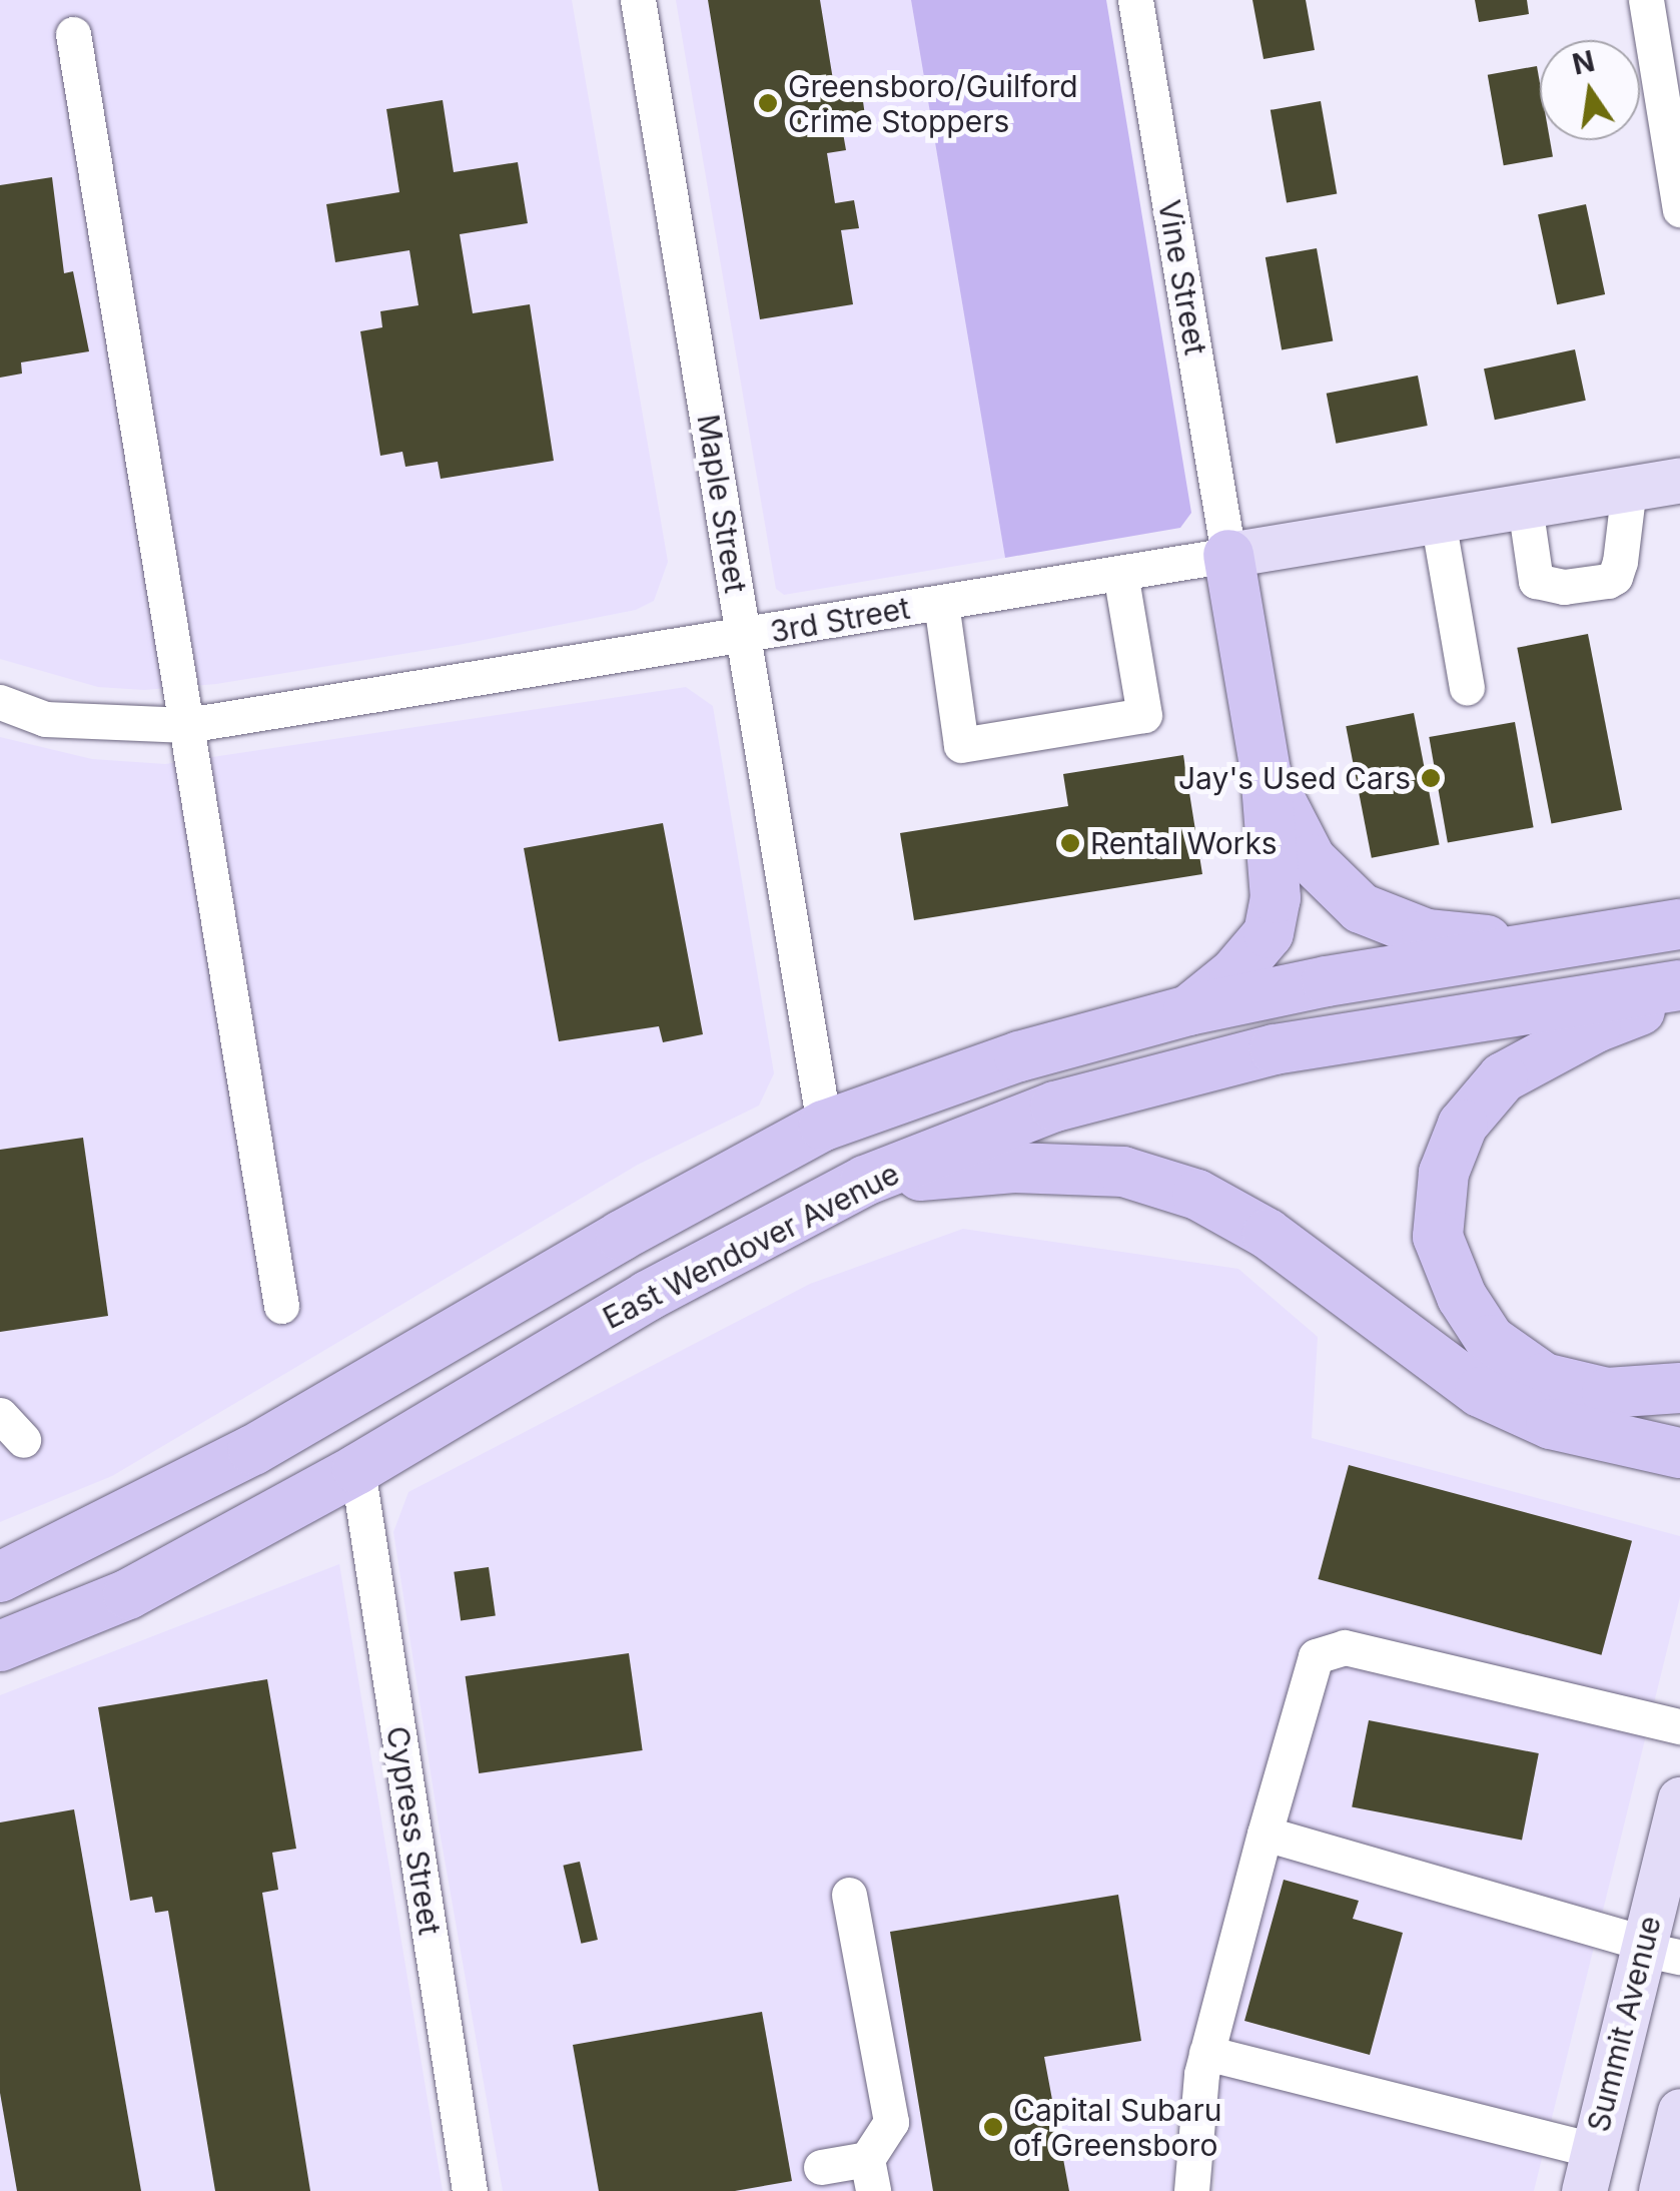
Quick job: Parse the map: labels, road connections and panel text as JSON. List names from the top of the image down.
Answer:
{
  "streets": {
    "highway": ["East Wendover Avenue"],
    "main road": ["3rd Street", "Summit Avenue"],
    "street": ["Vine Street", "Maple Street", "Cypress Street"]
  },
  "crossings": [
    ["Vine Street", "3rd Street"],
    ["Maple Street", "3rd Street"],
    ["East Wendover Avenue", "Cypress Street"]
  ],
  "places": [
    "Greensboro/Guilford Crime Stoppers",
    "Jay's Used Cars",
    "Rental Works",
    "Capital Subaru of Greensboro"
  ],
  "north": "top"
}
